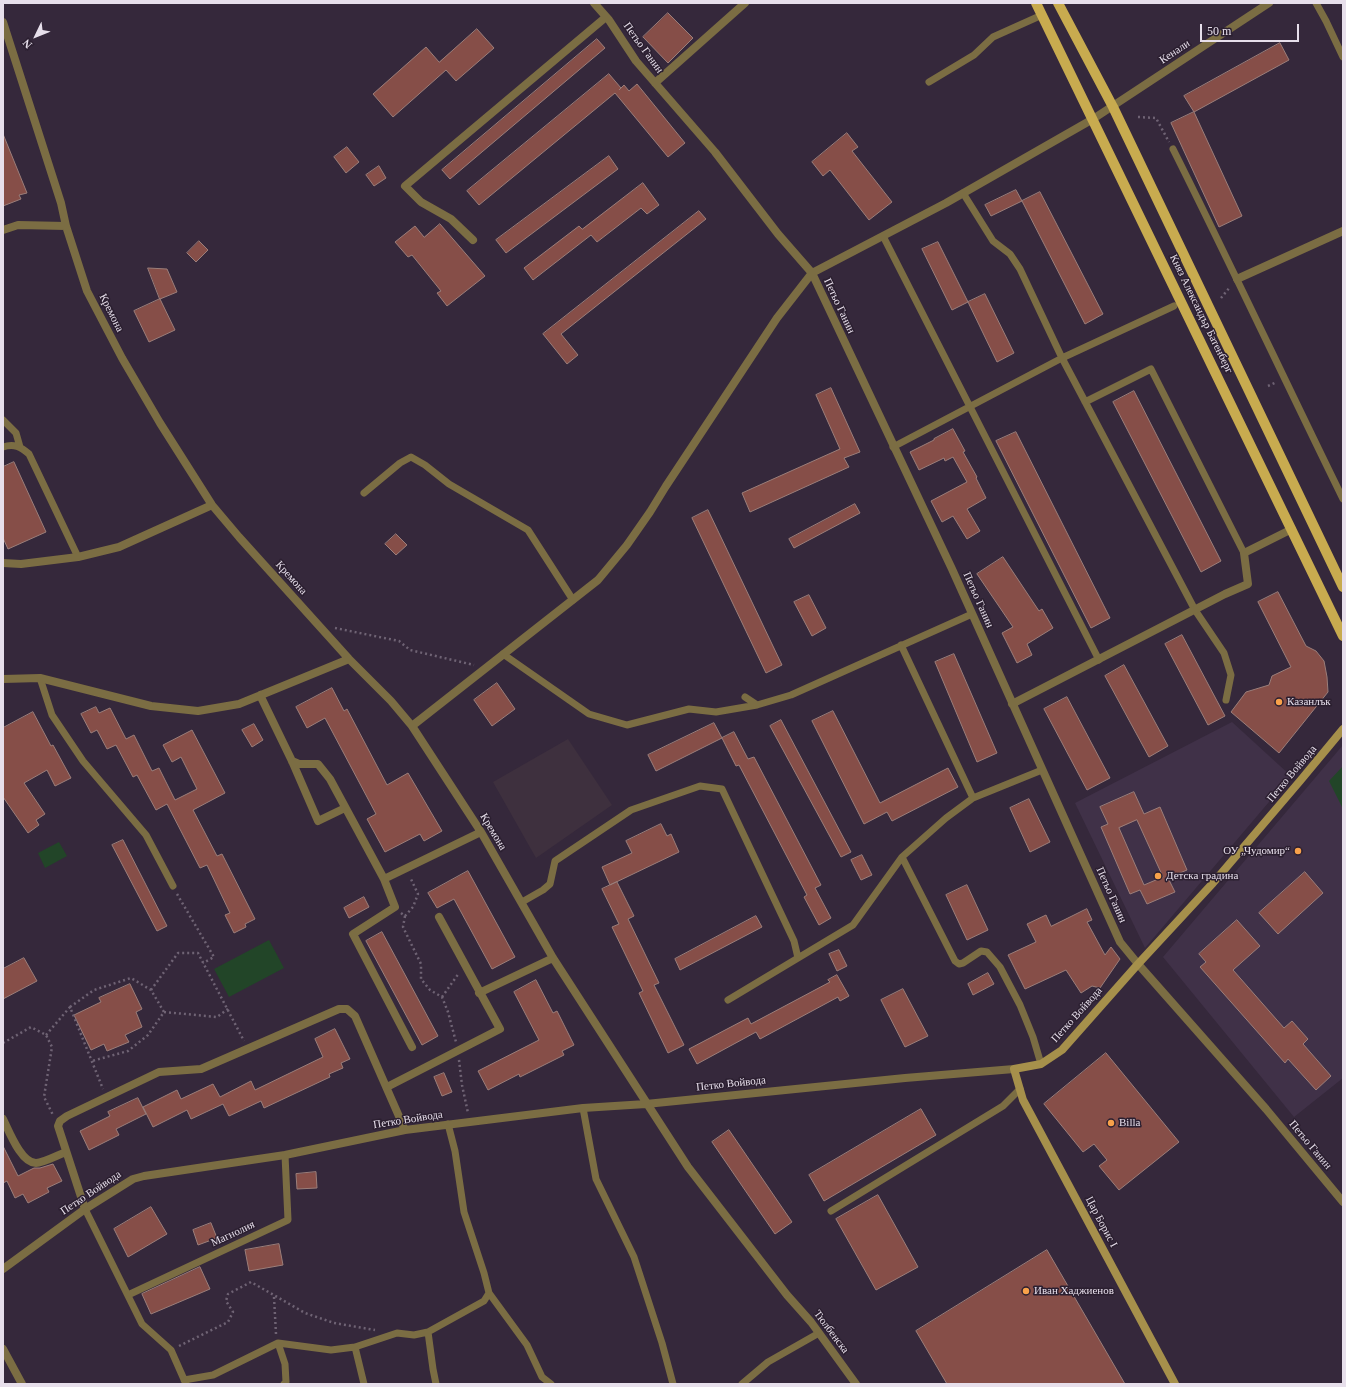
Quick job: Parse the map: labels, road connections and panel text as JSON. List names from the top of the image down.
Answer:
{
  "streets": {
    "main road": ["Княз Александър Батенберг"],
    "street": [
      "Петьо Ганин",
      "Кенали",
      "Кремона",
      "Петко Войвода",
      "Цар Борис I",
      "Тюлбенска"
    ],
    "lane": ["Магнолия"]
  },
  "crossings": [
    ["Петьо Ганин", "Кенали"],
    ["Петьо Ганин", "Петко Войвода"],
    ["Кенали", "Княз Александър Батенберг"],
    ["Кремона", "Петко Войвода"],
    ["Кремона", "Тюлбенска"],
    ["Петко Войвода", "Цар Борис I"],
    ["Петко Войвода", "Магнолия"],
    ["Петко Войвода", "Тюлбенска"]
  ],
  "places": [
    "Казанлък",
    "ОУ „Чудомир“",
    "Детска градина",
    "Billa",
    "Иван Хаджиенов"
  ],
  "scale_bar": "50 m",
  "north": "bottom left"
}
